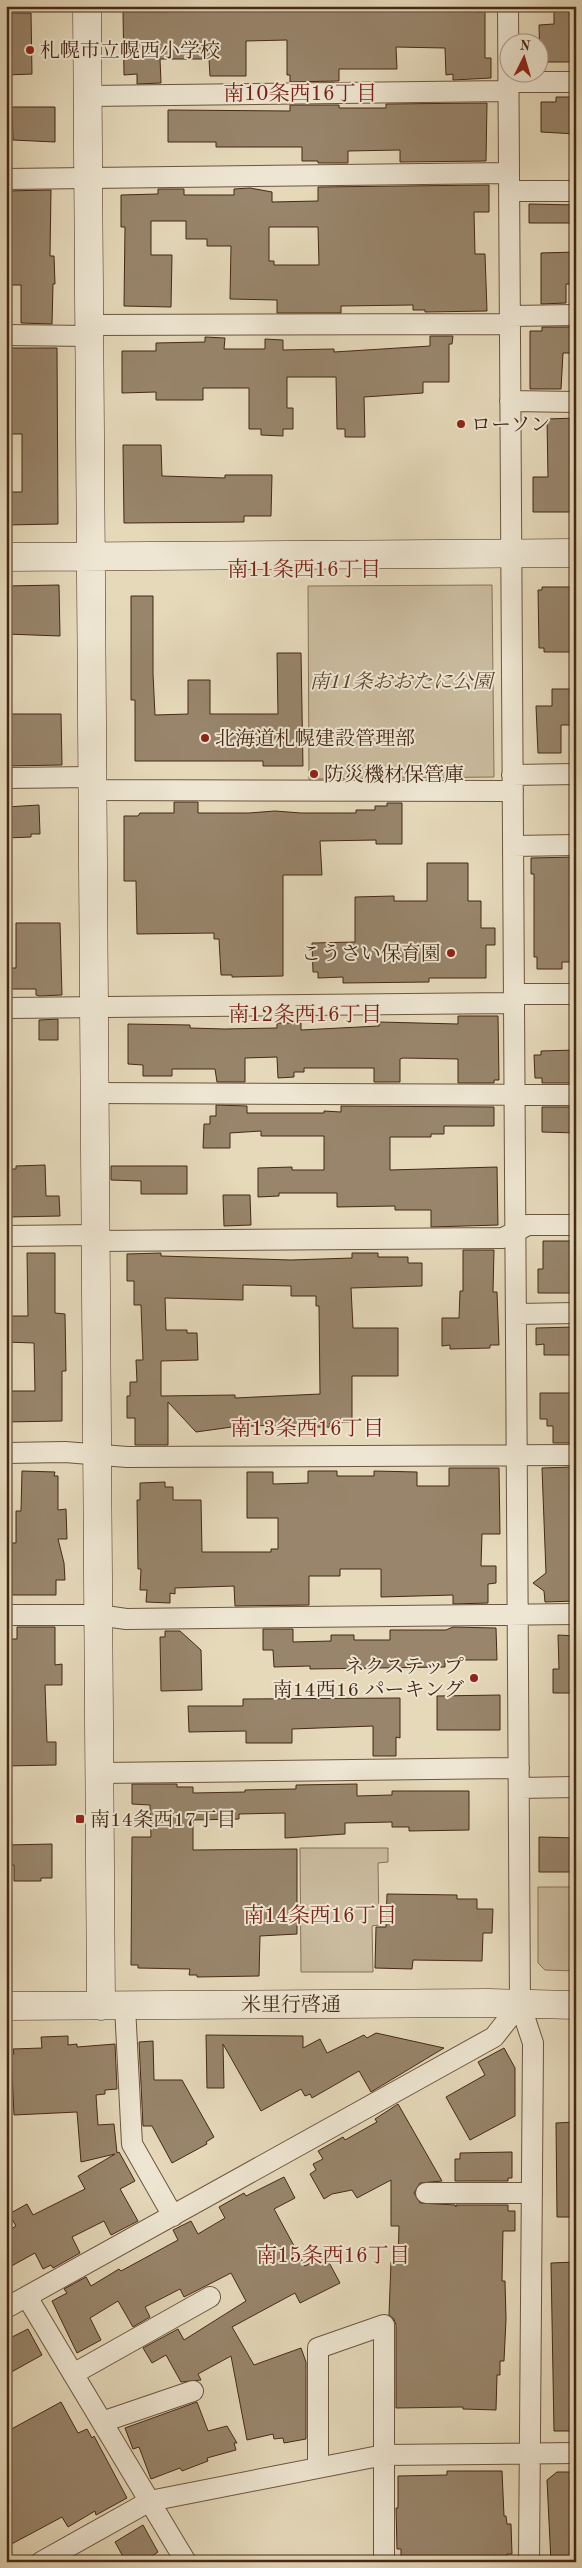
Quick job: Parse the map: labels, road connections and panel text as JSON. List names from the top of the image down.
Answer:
{
  "streets": {
    "street": ["米里行啓通"]
  },
  "districts": [
    "南10条西16丁目",
    "南11条西16丁目",
    "南12条西16丁目",
    "南13条西16丁目",
    "南14条西16丁目",
    "南15条西16丁目"
  ],
  "parks": ["南11条おおたに公園"],
  "places": {
    "other": [
      "札幌市立幌西小学校",
      "ローソン",
      "北海道札幌建設管理部",
      "防災機材保管庫",
      "こうさい保育園",
      "ネクステップ 南14西16 パーキング"
    ],
    "transit": ["南14条西17丁目"]
  },
  "north": "top"
}
